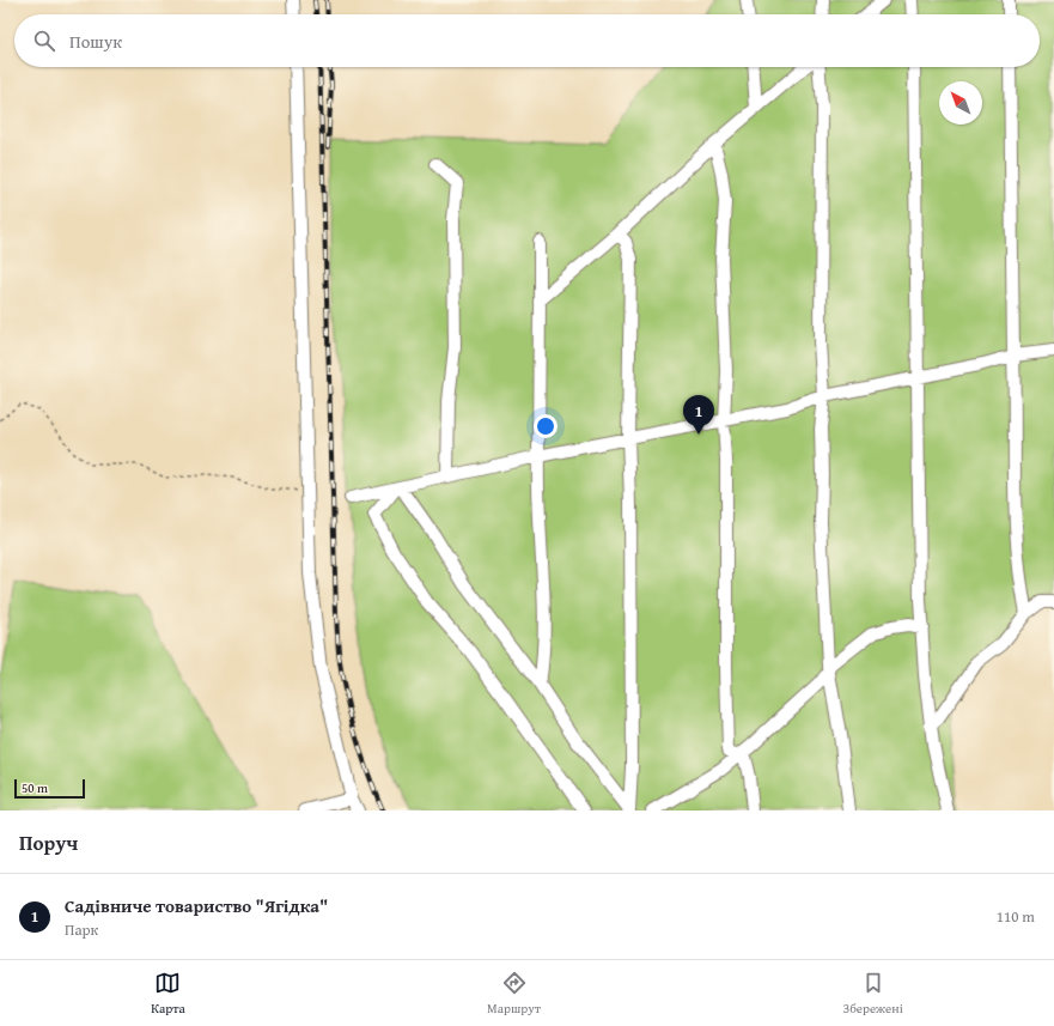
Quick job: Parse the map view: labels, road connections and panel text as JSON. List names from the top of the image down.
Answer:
{
  "scale_bar": "50 m",
  "north": "top left",
  "page": {
    "search": "Пошук",
    "pins": "1",
    "scale": "50 m",
    "heading": "Поруч",
    "list": [
      {
        "mark": "1",
        "name": "Садівниче товариство \"Ягідка\"",
        "note": "Парк",
        "value": "110 m"
      }
    ],
    "nav": ["Карта", "Маршрут", "Збережені"]
  }
}
